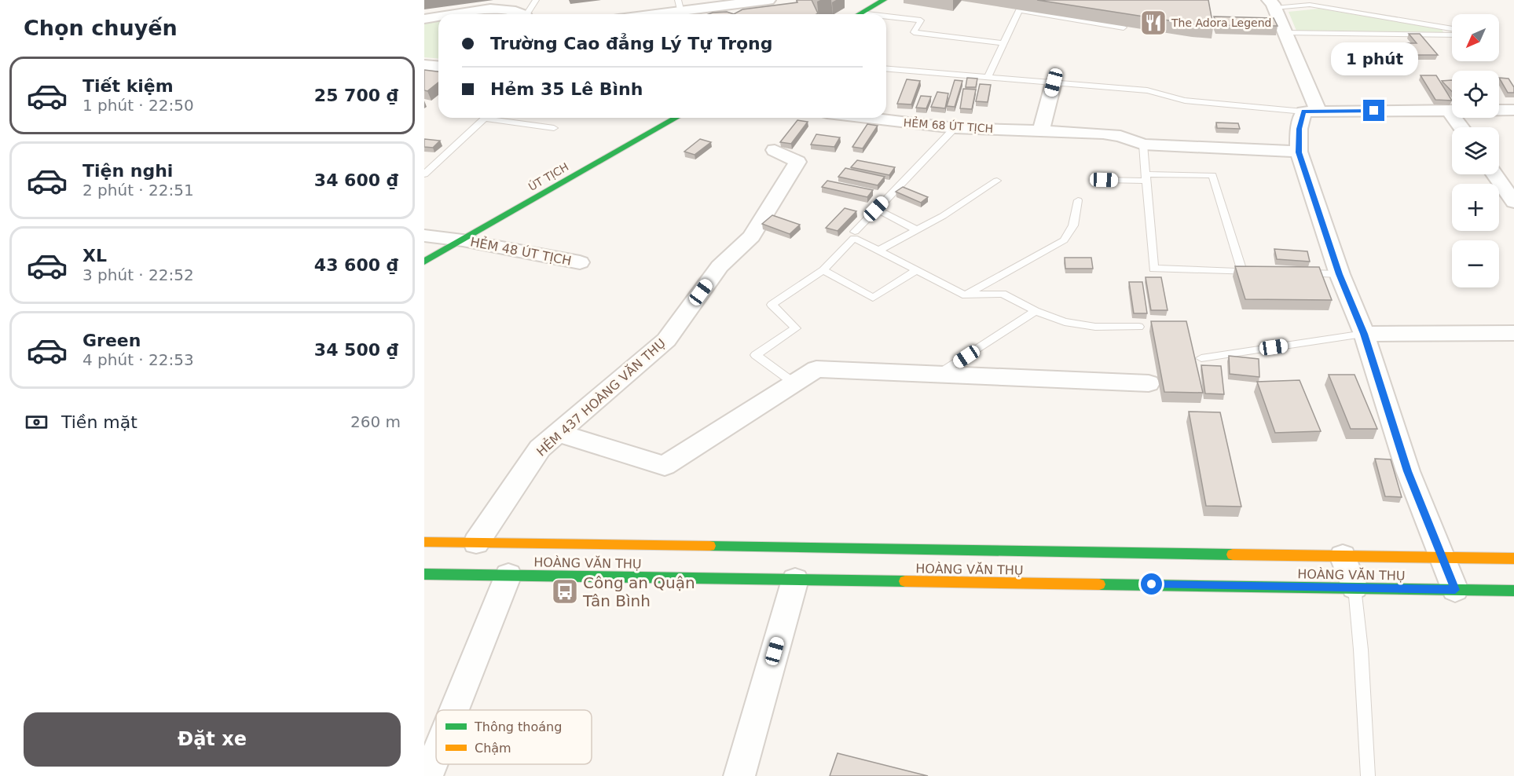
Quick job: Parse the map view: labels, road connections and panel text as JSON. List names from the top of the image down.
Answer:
{
  "streets": {
    "main road": ["ÚT TỊCH", "HOÀNG VĂN THỤ"],
    "street": ["HẺM 68 ÚT TỊCH", "HẺM 48 ÚT TỊCH", "HẺM 437 HOÀNG VĂN THỤ"]
  },
  "crossings": [
    ["ÚT TỊCH", "HẺM 48 ÚT TỊCH"],
    ["HẺM 437 HOÀNG VĂN THỤ", "HOÀNG VĂN THỤ"]
  ],
  "places": {
    "restaurant": ["The Adora Legend"],
    "bus stop": ["Công an Quận Tân Bình"]
  },
  "legend": ["Thông thoáng", "Chậm"],
  "north": "bottom left",
  "page": {
    "heading": "Chọn chuyến",
    "map_buttons": ["+", "−"],
    "banner": ["Trường Cao đẳng Lý Tự Trọng", "Hẻm 35 Lê Bình"],
    "bubble": "1 phút",
    "list": [
      {
        "name": "Tiết kiệm",
        "note": "1 phút · 22:50",
        "value": "25 700 ₫"
      },
      {
        "name": "Tiện nghi",
        "note": "2 phút · 22:51",
        "value": "34 600 ₫"
      },
      {
        "name": "XL",
        "note": "3 phút · 22:52",
        "value": "43 600 ₫"
      },
      {
        "name": "Green",
        "note": "4 phút · 22:53",
        "value": "34 500 ₫"
      }
    ],
    "pay": ["Tiền mặt", "260 m"],
    "buttons": "Đặt xe"
  }
}
